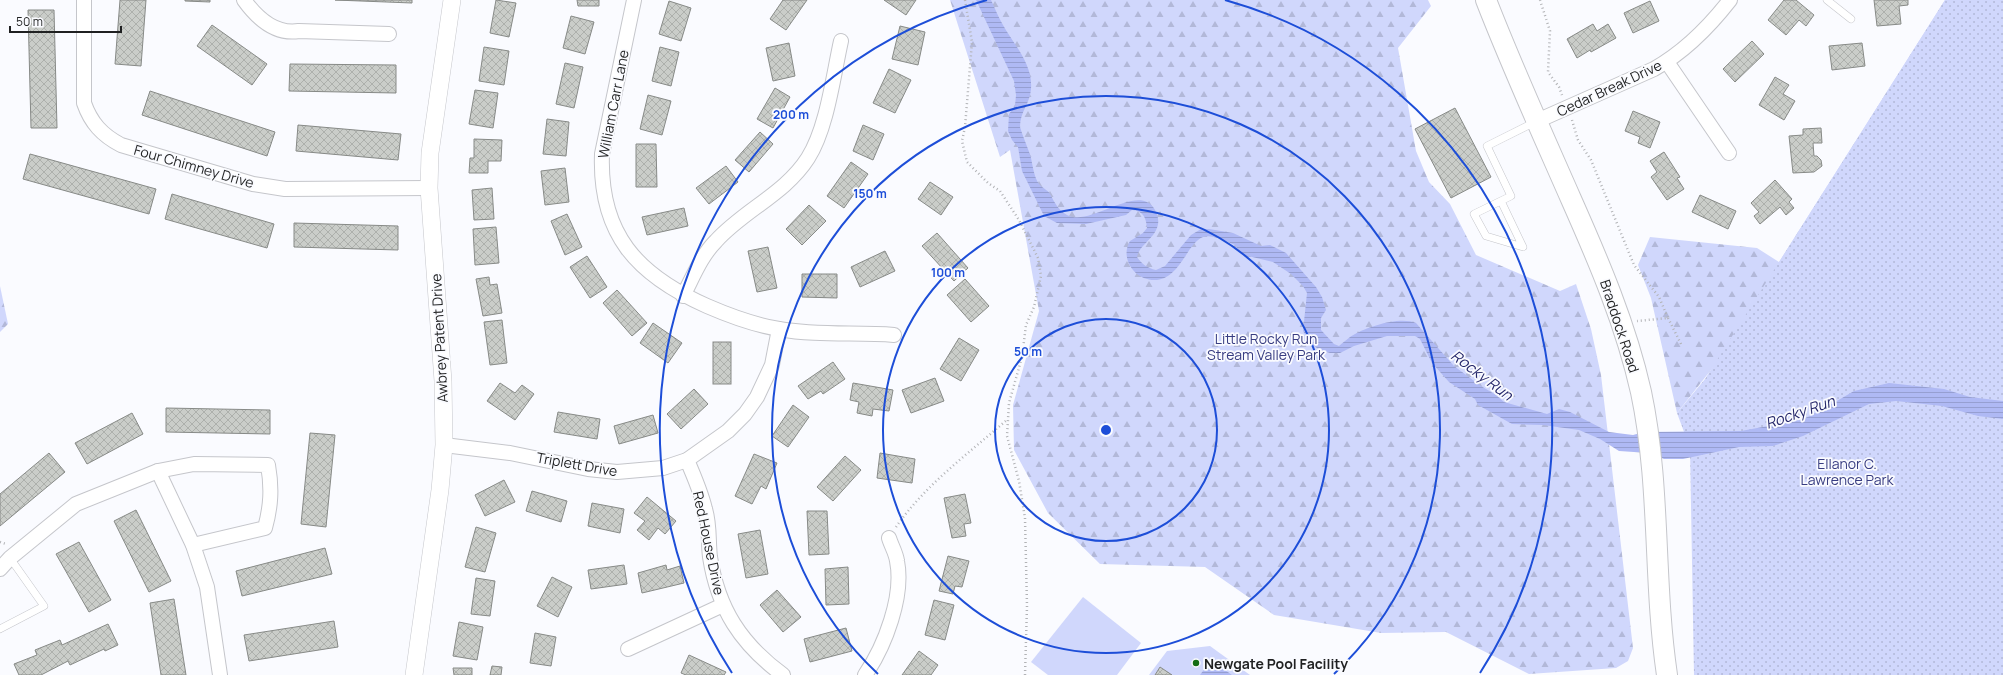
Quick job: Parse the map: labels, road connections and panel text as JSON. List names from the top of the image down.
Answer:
{
  "streets": {
    "main road": ["Braddock Road"],
    "street": [
      "Cedar Break Drive",
      "William Carr Lane",
      "Four Chimney Drive",
      "Awbrey Patent Drive",
      "Triplett Drive",
      "Red House Drive"
    ]
  },
  "crossings": [
    ["Cedar Break Drive", "Braddock Road"],
    ["William Carr Lane", "Triplett Drive"],
    ["Four Chimney Drive", "Awbrey Patent Drive"],
    ["Awbrey Patent Drive", "Triplett Drive"],
    ["Triplett Drive", "Red House Drive"]
  ],
  "water": ["Rocky Run"],
  "parks": ["Little Rocky Run Stream Valley Park", "Ellanor C. Lawrence Park"],
  "places": ["Newgate Pool Facility"],
  "scale_bar": "50 m",
  "rings": [
    "200 m",
    "150 m",
    "100 m",
    "50 m"
  ]
}
